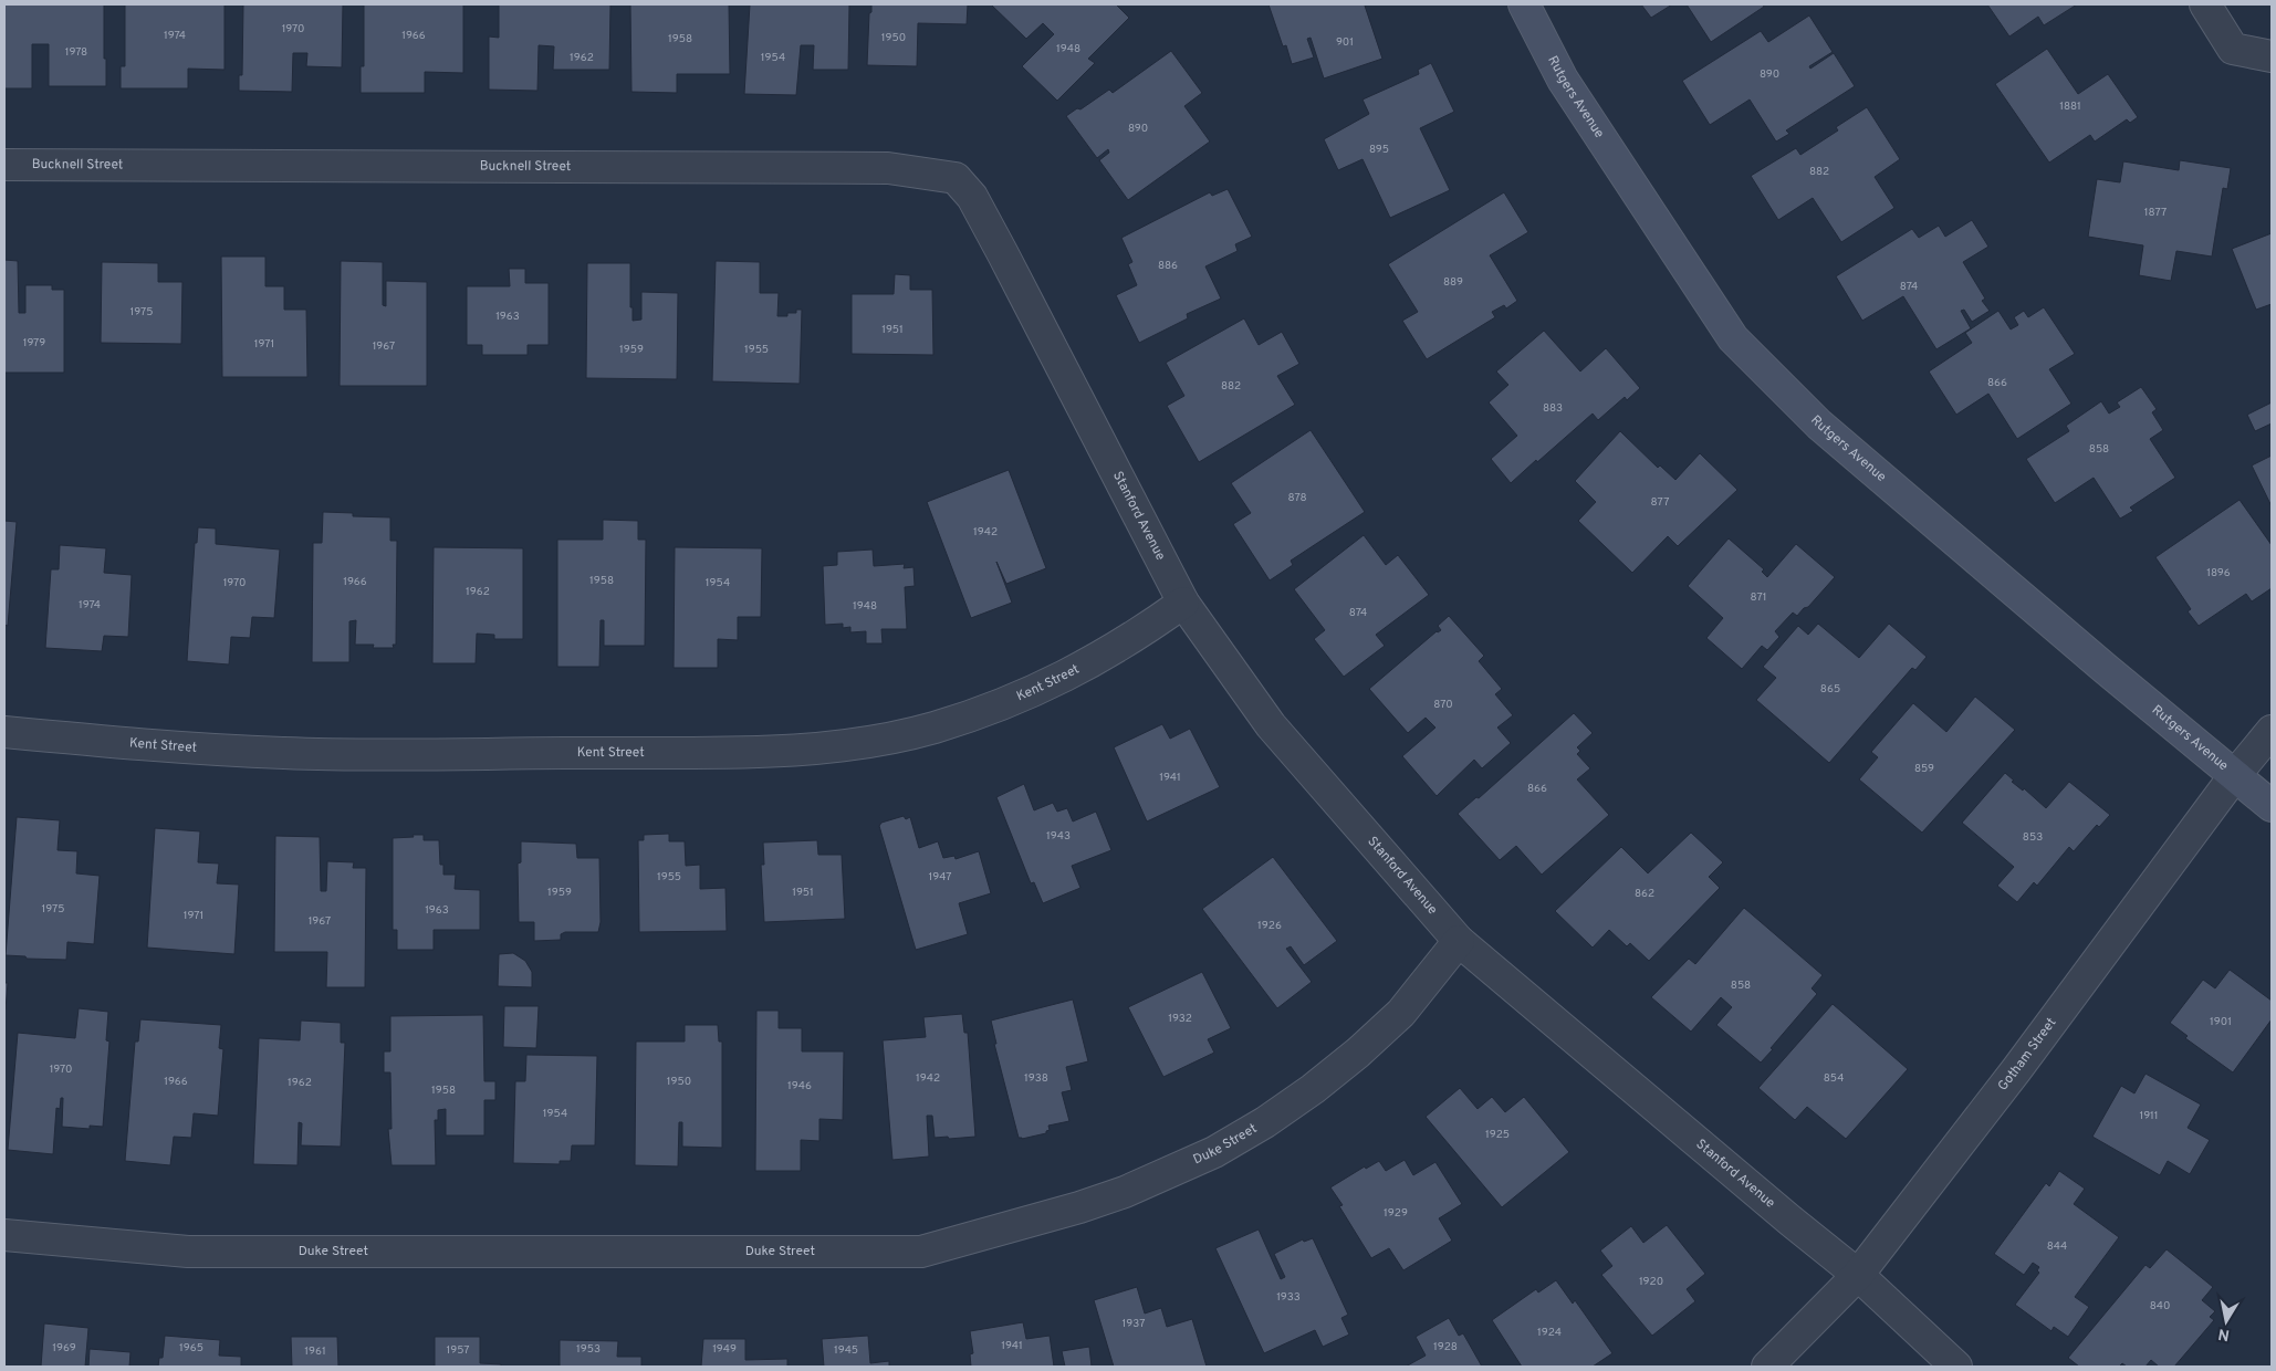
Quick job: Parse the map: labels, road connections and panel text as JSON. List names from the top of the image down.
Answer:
{
  "streets": {
    "main road": ["Rutgers Avenue"],
    "street": [
      "Bucknell Street",
      "Stanford Avenue",
      "Kent Street",
      "Gotham Street",
      "Duke Street"
    ]
  },
  "crossings": [
    ["Rutgers Avenue", "Gotham Street"],
    ["Bucknell Street", "Stanford Avenue"],
    ["Stanford Avenue", "Kent Street"],
    ["Stanford Avenue", "Gotham Street"],
    ["Stanford Avenue", "Duke Street"]
  ],
  "house_numbers": [
    "1970",
    "1974",
    "1966",
    "1950",
    "1958",
    "901",
    "1948",
    "1978",
    "1962",
    "1954",
    "890",
    "1881",
    "890",
    "895",
    "882",
    "1877",
    "886",
    "889",
    "874",
    "1975",
    "1963",
    "1951",
    "1979",
    "1971",
    "1967",
    "1959",
    "1955",
    "866",
    "882",
    "883",
    "858",
    "878",
    "877",
    "1942",
    "1896",
    "1958",
    "1966",
    "1970",
    "1954",
    "1962",
    "871",
    "1974",
    "1948",
    "874",
    "865",
    "870",
    "859",
    "1941",
    "866",
    "1943",
    "853",
    "1955",
    "1947",
    "1959",
    "1951",
    "862",
    "1975",
    "1963",
    "1971",
    "1967",
    "1926",
    "858",
    "1932",
    "1901",
    "1970",
    "1942",
    "1938",
    "854",
    "1966",
    "1950",
    "1962",
    "1946",
    "1958",
    "1954",
    "1911",
    "1925",
    "1929",
    "844",
    "1920",
    "1933",
    "840",
    "1937",
    "1924",
    "1941",
    "1928",
    "1969",
    "1965",
    "1953",
    "1949",
    "1957",
    "1945",
    "1961"
  ],
  "north": "bottom"
}
